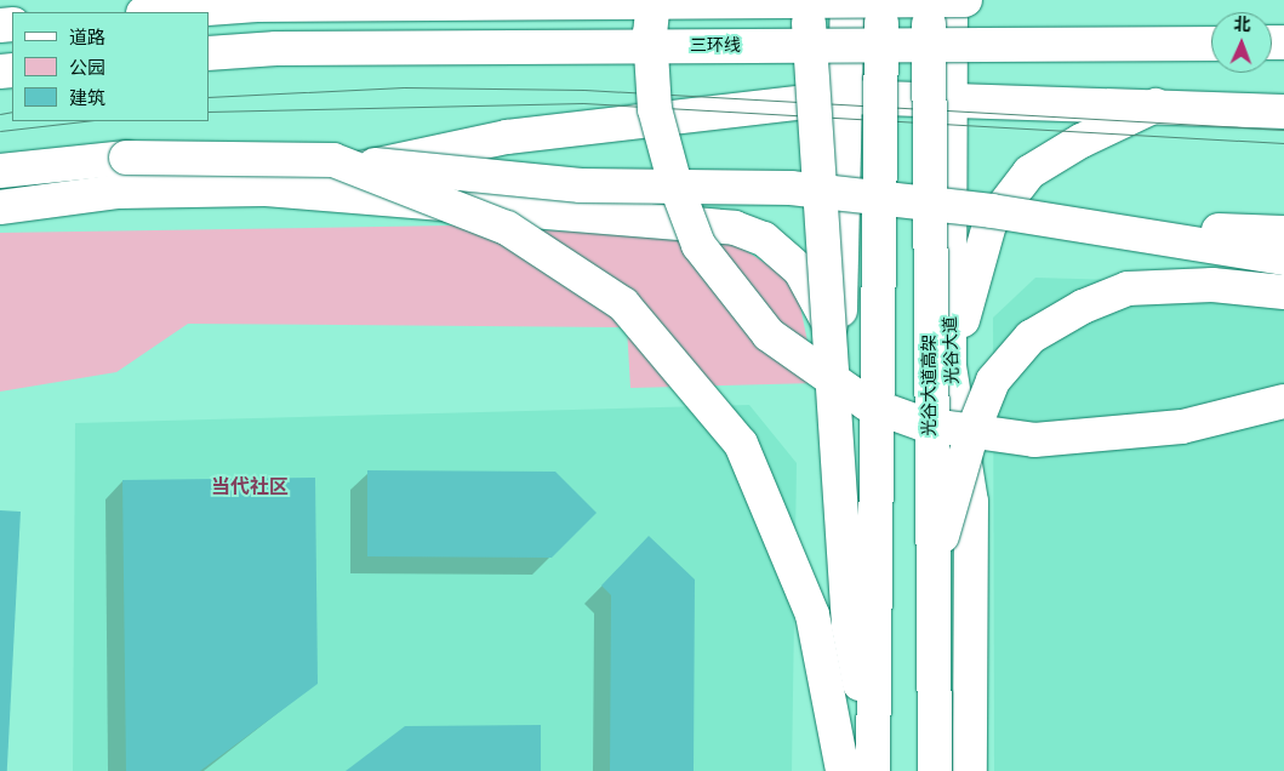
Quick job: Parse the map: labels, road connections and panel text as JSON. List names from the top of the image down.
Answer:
{
  "streets": {
    "main road": ["三环线", "光谷大道", "光谷大道高架"]
  },
  "districts": ["当代社区"],
  "legend": ["道路", "公园", "建筑"],
  "north": "top"
}
